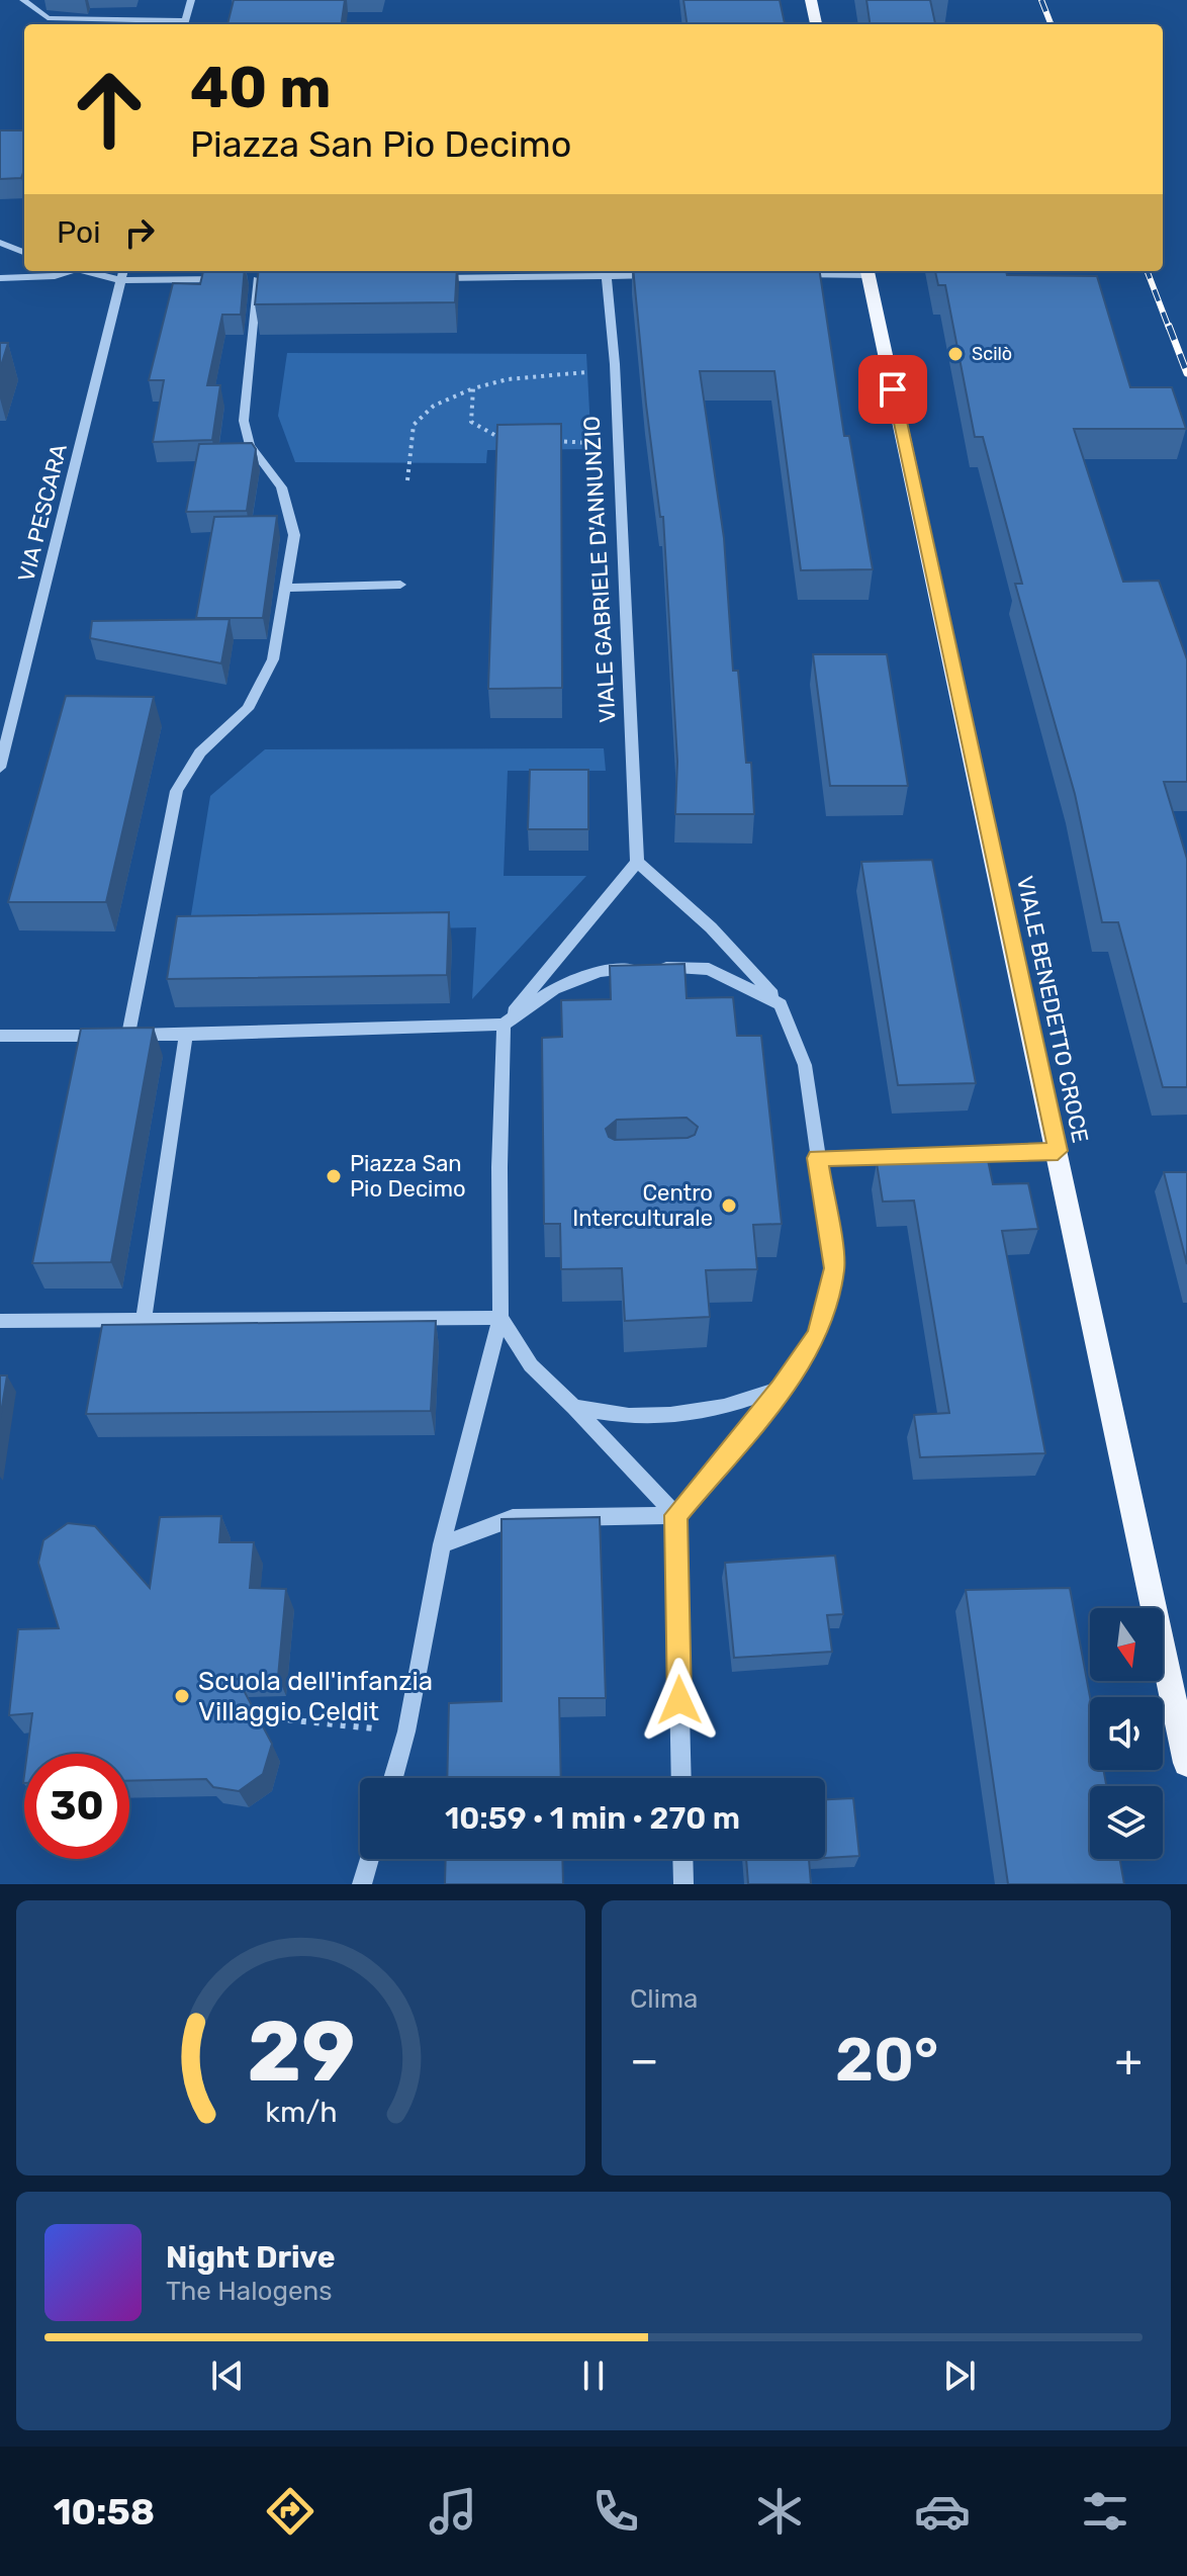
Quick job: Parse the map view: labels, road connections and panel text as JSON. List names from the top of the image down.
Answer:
{
  "streets": {
    "main road": ["VIALE BENEDETTO CROCE"],
    "street": ["VIA PESCARA", "VIALE GABRIELE D'ANNUNZIO"]
  },
  "places": [
    "Scilò",
    "Piazza San Pio Decimo",
    "Centro Interculturale",
    "Scuola dell'infanzia Villaggio Celdit"
  ],
  "north": "bottom",
  "page": {
    "turn": ["40 m", "Piazza San Pio Decimo"],
    "then": "Poi",
    "limit": "30",
    "trip": "10:59 · 1 min · 270 m",
    "tile": "Clima",
    "heat": ["−", "20°", "+"],
    "song": ["Night Drive", "The Halogens"],
    "tabs": "10:58",
    "gauge": ["29", "km/h"]
  }
}
